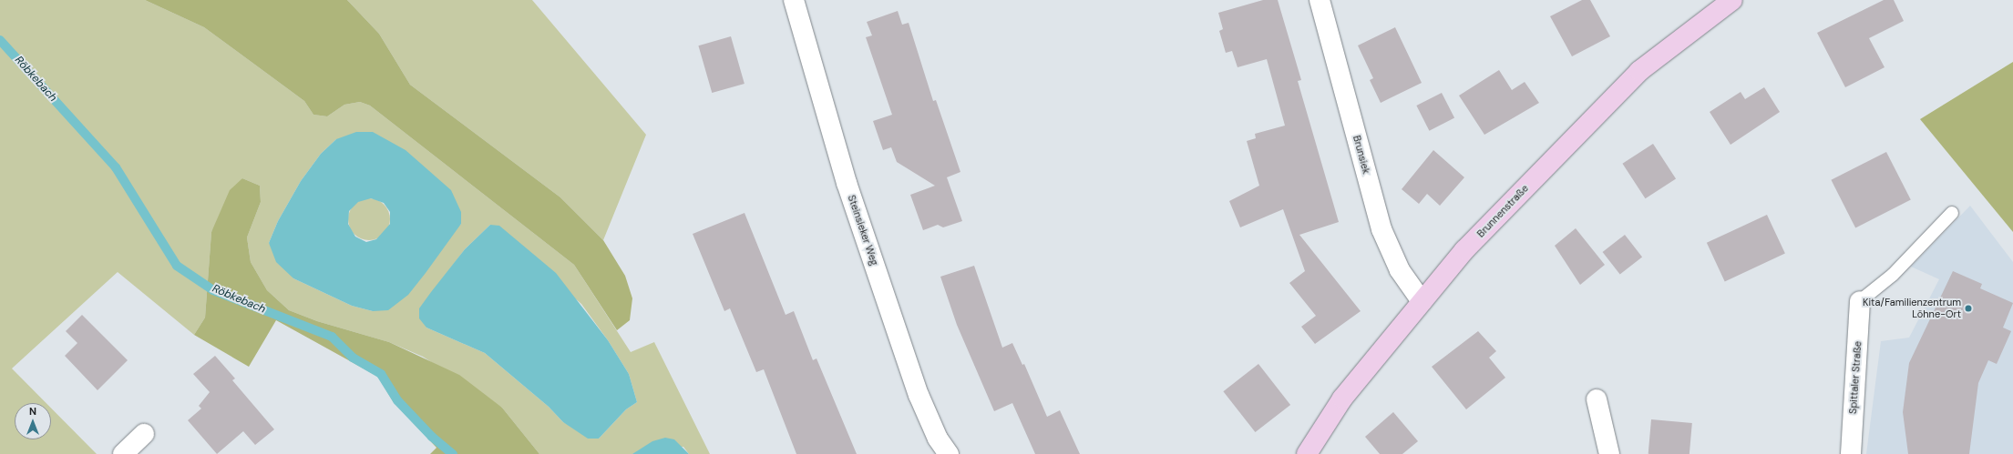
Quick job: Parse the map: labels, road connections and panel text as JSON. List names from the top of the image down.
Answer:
{
  "streets": {
    "street": [
      "Brunsiek",
      "Brunnenstraße",
      "Steinsieker Weg",
      "Spittaler Straße"
    ]
  },
  "crossings": [
    ["Brunsiek", "Brunnenstraße"]
  ],
  "water": ["Röbkebach"],
  "places": ["Kita/Familienzentrum Löhne-Ort"],
  "north": "top"
}
